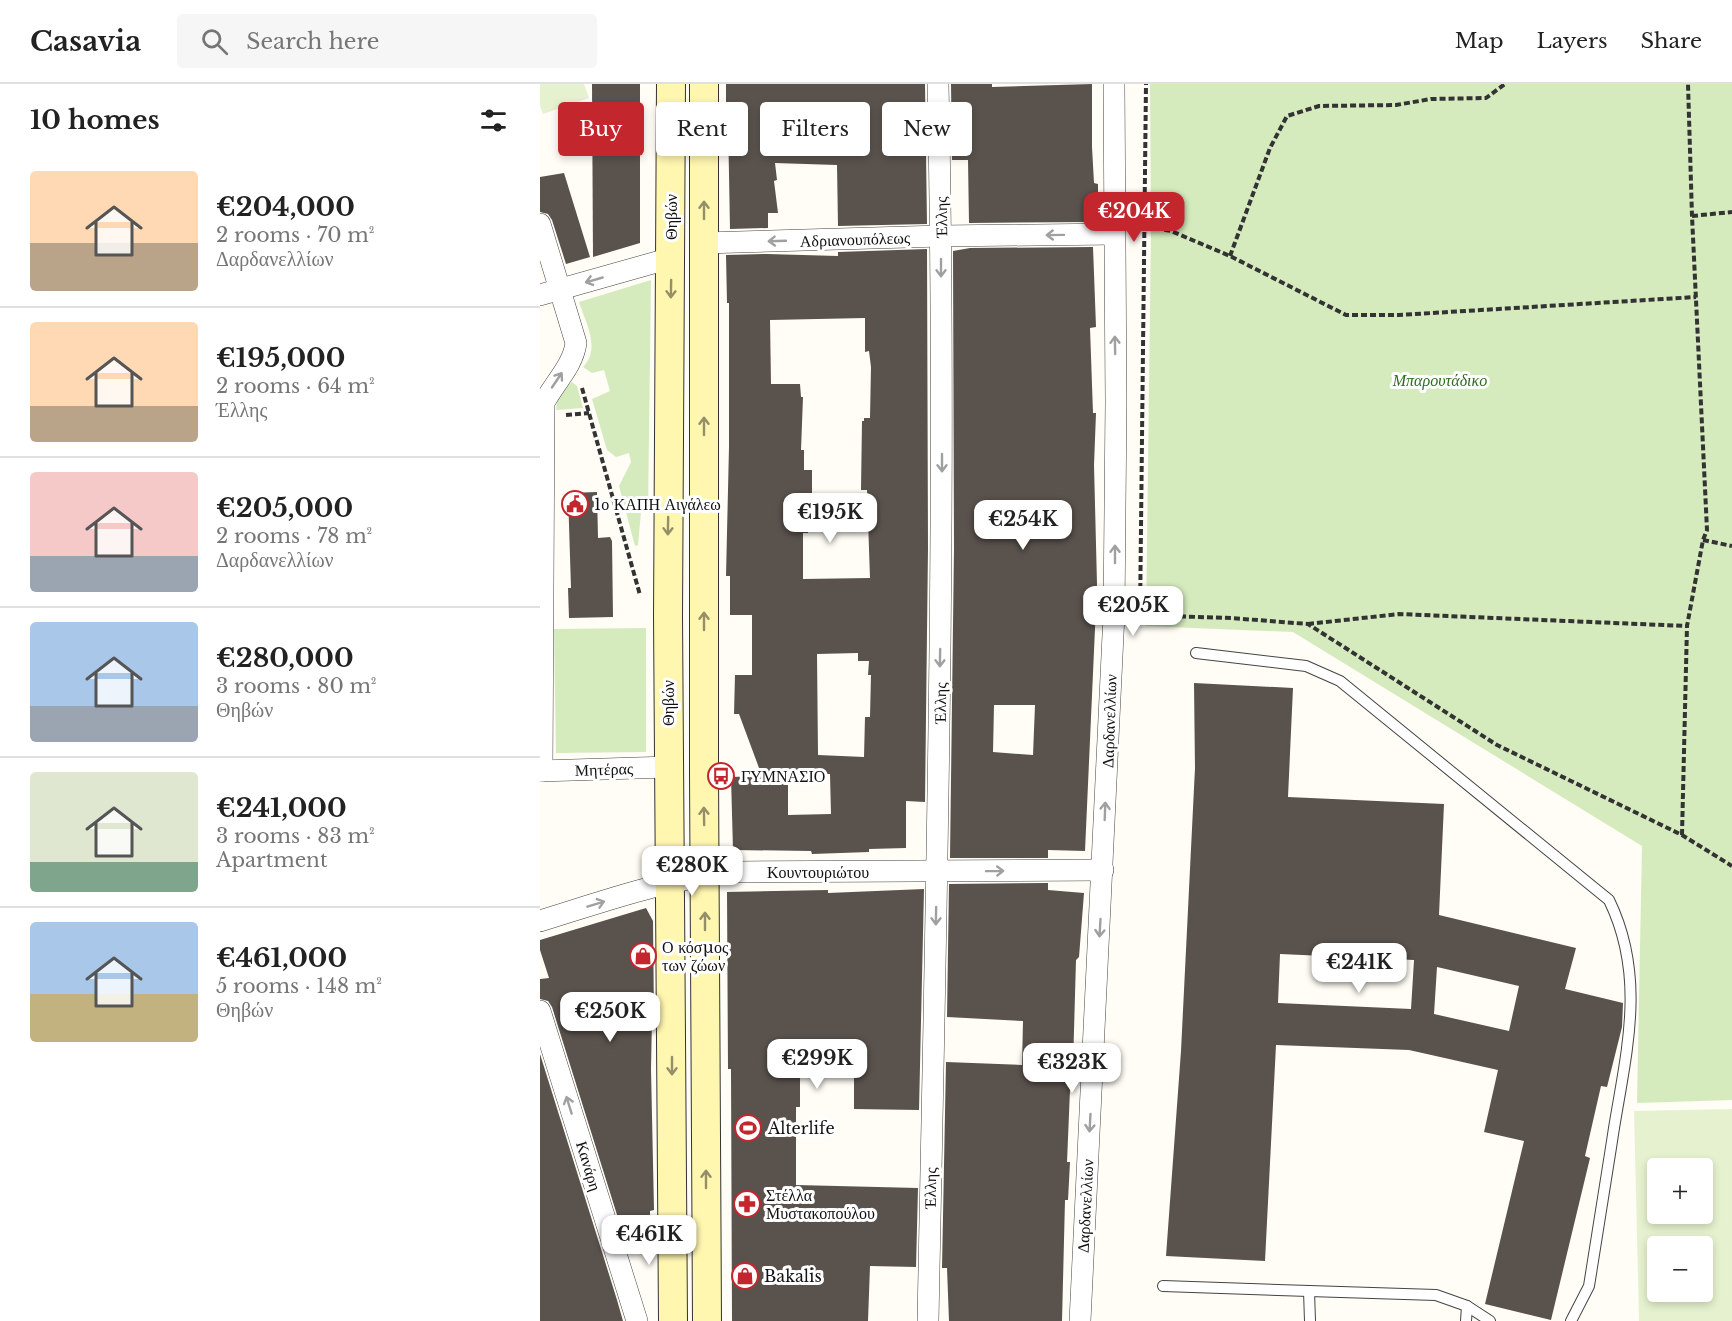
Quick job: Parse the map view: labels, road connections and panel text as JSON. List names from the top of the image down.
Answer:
{
  "streets": {
    "main road": ["Θηβών"],
    "street": [
      "Έλλης",
      "Αδριανουπόλεως",
      "Δαρδανελλίων",
      "Μητέρας",
      "Κουντουριώτου",
      "Κανάρη"
    ]
  },
  "crossings": [
    ["Θηβών", "Αδριανουπόλεως"],
    ["Θηβών", "Μητέρας"],
    ["Θηβών", "Κουντουριώτου"],
    ["Έλλης", "Αδριανουπόλεως"],
    ["Έλλης", "Κουντουριώτου"],
    ["Αδριανουπόλεως", "Δαρδανελλίων"],
    ["Δαρδανελλίων", "Κουντουριώτου"]
  ],
  "one_way": [
    "Έλλης",
    "Αδριανουπόλεως",
    "Κουντουριώτου",
    "Κανάρη"
  ],
  "parks": ["Μπαρουτάδικο"],
  "places": {
    "public building": ["1ο ΚΑΠΗ Αιγάλεω"],
    "bus stop": ["ΓΥΜΝΑΣΙΟ"],
    "shop": ["Ο κόσμος των ζώων", "Bakalis"],
    "sports": ["Alterlife"],
    "pharmacy": ["Στέλλα Μυστακοπούλου"]
  },
  "page": {
    "header": "Casavia",
    "search": "Search here",
    "nav": ["Map", "Layers", "Share"],
    "heading": "10 homes",
    "chip": [
      "Buy",
      "Rent",
      "Filters",
      "New"
    ],
    "list": [
      {
        "name": "€204,000",
        "note": "2 rooms · 70 m² · Δαρδανελλίων"
      },
      {
        "name": "€195,000",
        "note": "2 rooms · 64 m² · Έλλης"
      },
      {
        "name": "€205,000",
        "note": "2 rooms · 78 m² · Δαρδανελλίων"
      },
      {
        "name": "€280,000",
        "note": "3 rooms · 80 m² · Θηβών"
      },
      {
        "name": "€241,000",
        "note": "3 rooms · 83 m² · Apartment"
      },
      {
        "name": "€461,000",
        "note": "5 rooms · 148 m² · Θηβών"
      }
    ],
    "price": [
      "€204K",
      "€195K",
      "€254K",
      "€205K",
      "€280K",
      "€241K",
      "€250K",
      "€299K",
      "€323K",
      "€461K"
    ],
    "map_buttons": ["+", "−"]
  }
}
